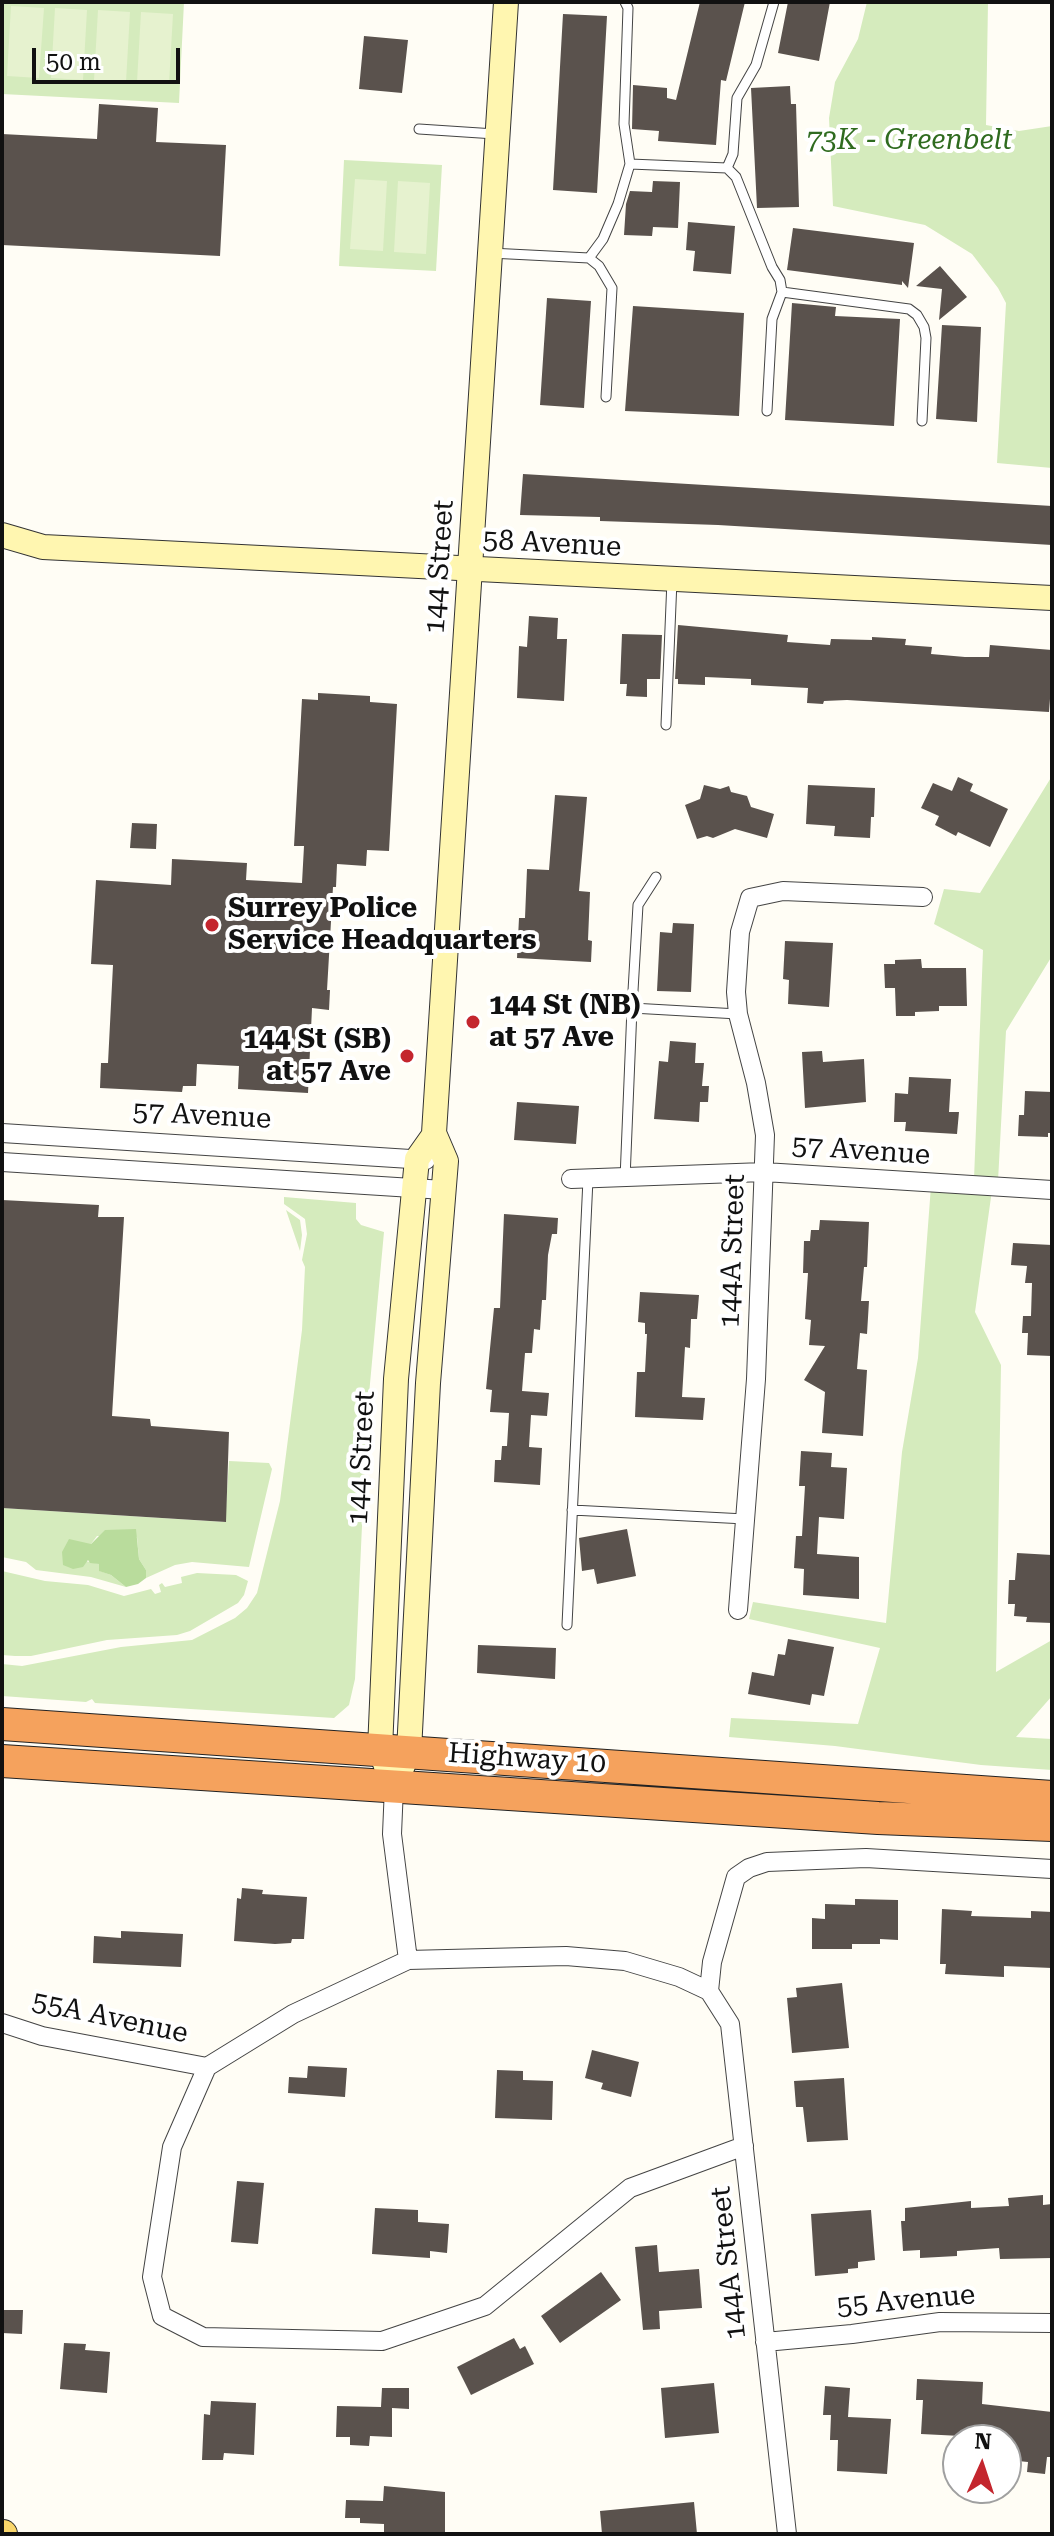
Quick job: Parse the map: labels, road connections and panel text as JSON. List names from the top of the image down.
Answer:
{
  "streets": {
    "highway": ["Highway 10"],
    "main road": ["58 Avenue", "144 Street"],
    "street": [
      "57 Avenue",
      "144A Street",
      "55A Avenue",
      "55 Avenue"
    ]
  },
  "crossings": [
    ["58 Avenue", "144 Street"],
    ["144 Street", "57 Avenue"],
    ["144 Street", "Highway 10"],
    ["57 Avenue", "144A Street"],
    ["144A Street", "55 Avenue"]
  ],
  "parks": ["73K - Greenbelt"],
  "places": ["Surrey Police Service Headquarters", "144 St (NB) at 57 Ave", "144 St (SB) at 57 Ave"],
  "scale_bar": "50 m",
  "north": "top"
}
